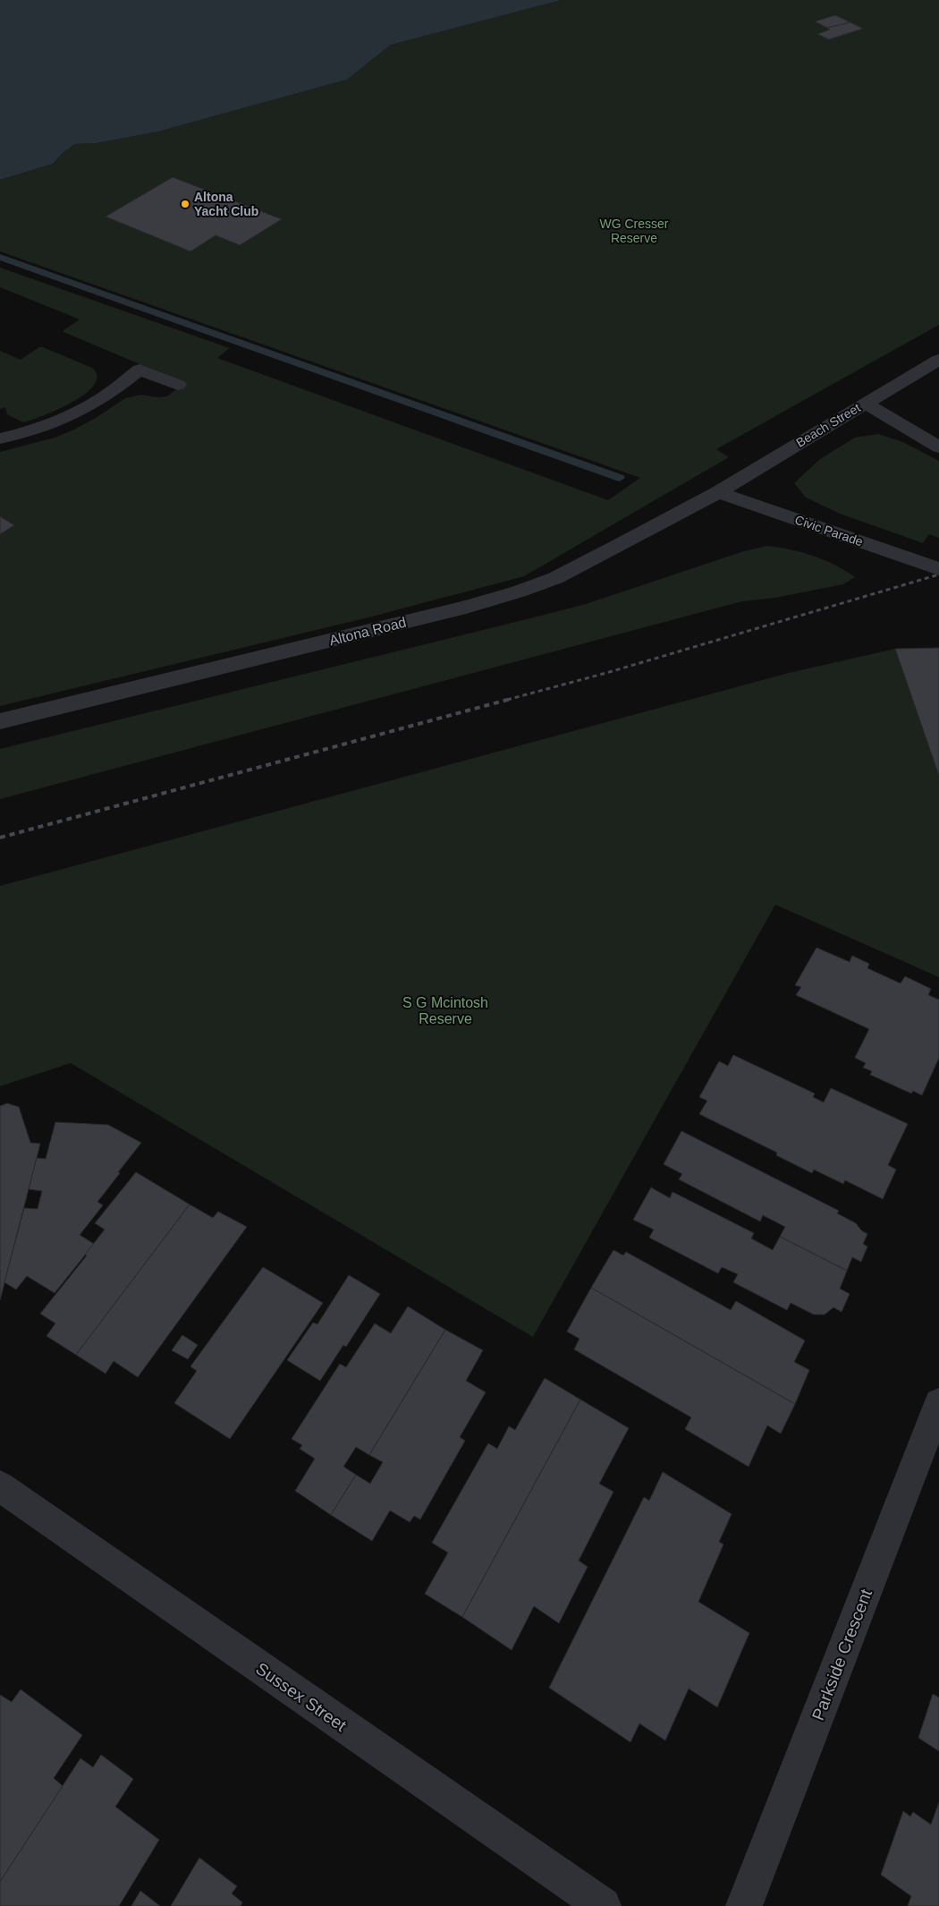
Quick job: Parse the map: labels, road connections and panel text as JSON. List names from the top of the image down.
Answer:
{
  "streets": {
    "street": [
      "Beach Street",
      "Civic Parade",
      "Altona Road",
      "Parkside Crescent",
      "Sussex Street"
    ]
  },
  "crossings": [
    ["Beach Street", "Civic Parade"],
    ["Beach Street", "Altona Road"],
    ["Civic Parade", "Altona Road"]
  ],
  "parks": ["WG Cresser Reserve", "S G Mcintosh Reserve"],
  "places": ["Altona Yacht Club"]
}
